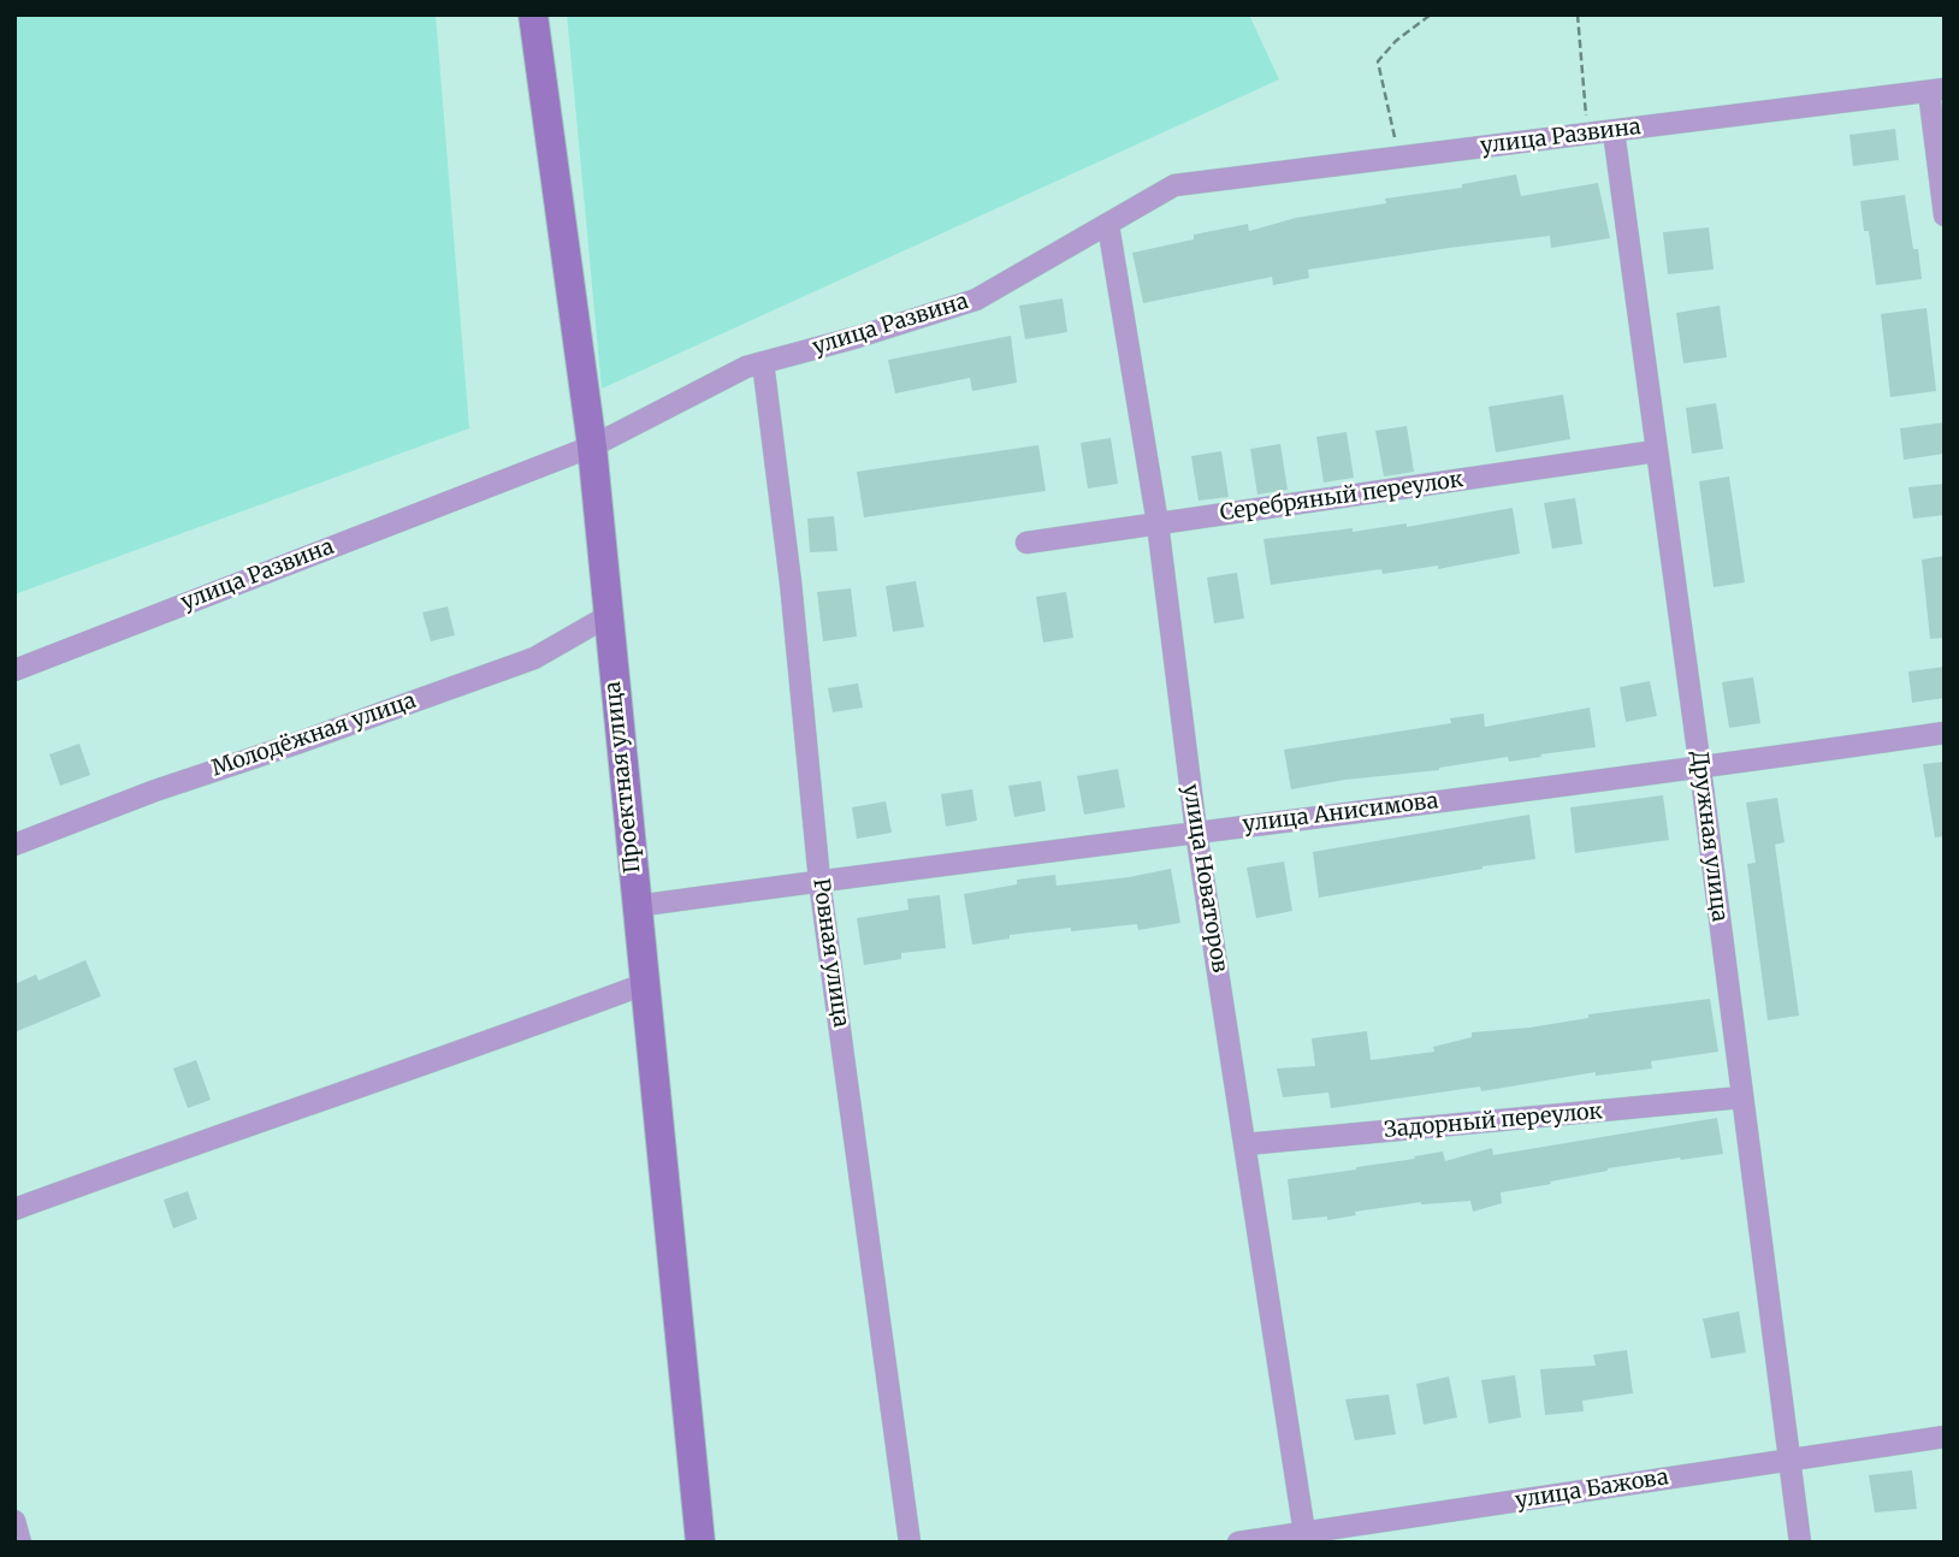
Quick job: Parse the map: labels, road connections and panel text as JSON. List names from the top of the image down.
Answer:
{
  "streets": {
    "street": [
      "улица Развина",
      "Серебряный переулок",
      "Молодёжная улица",
      "Проектная улица",
      "улица Анисимова",
      "Дружная улица",
      "улица Новаторов",
      "Ровная улица",
      "Задорный переулок",
      "улица Бажова"
    ]
  },
  "crossings": [
    ["улица Развина", "Проектная улица"],
    ["улица Развина", "Дружная улица"],
    ["улица Развина", "улица Новаторов"],
    ["улица Развина", "Ровная улица"],
    ["Серебряный переулок", "Дружная улица"],
    ["Серебряный переулок", "улица Новаторов"],
    ["Молодёжная улица", "Проектная улица"],
    ["Проектная улица", "улица Анисимова"],
    ["улица Анисимова", "Дружная улица"],
    ["улица Анисимова", "улица Новаторов"],
    ["улица Анисимова", "Ровная улица"],
    ["Дружная улица", "Задорный переулок"],
    ["Дружная улица", "улица Бажова"],
    ["улица Новаторов", "Задорный переулок"],
    ["улица Новаторов", "улица Бажова"]
  ]
}
